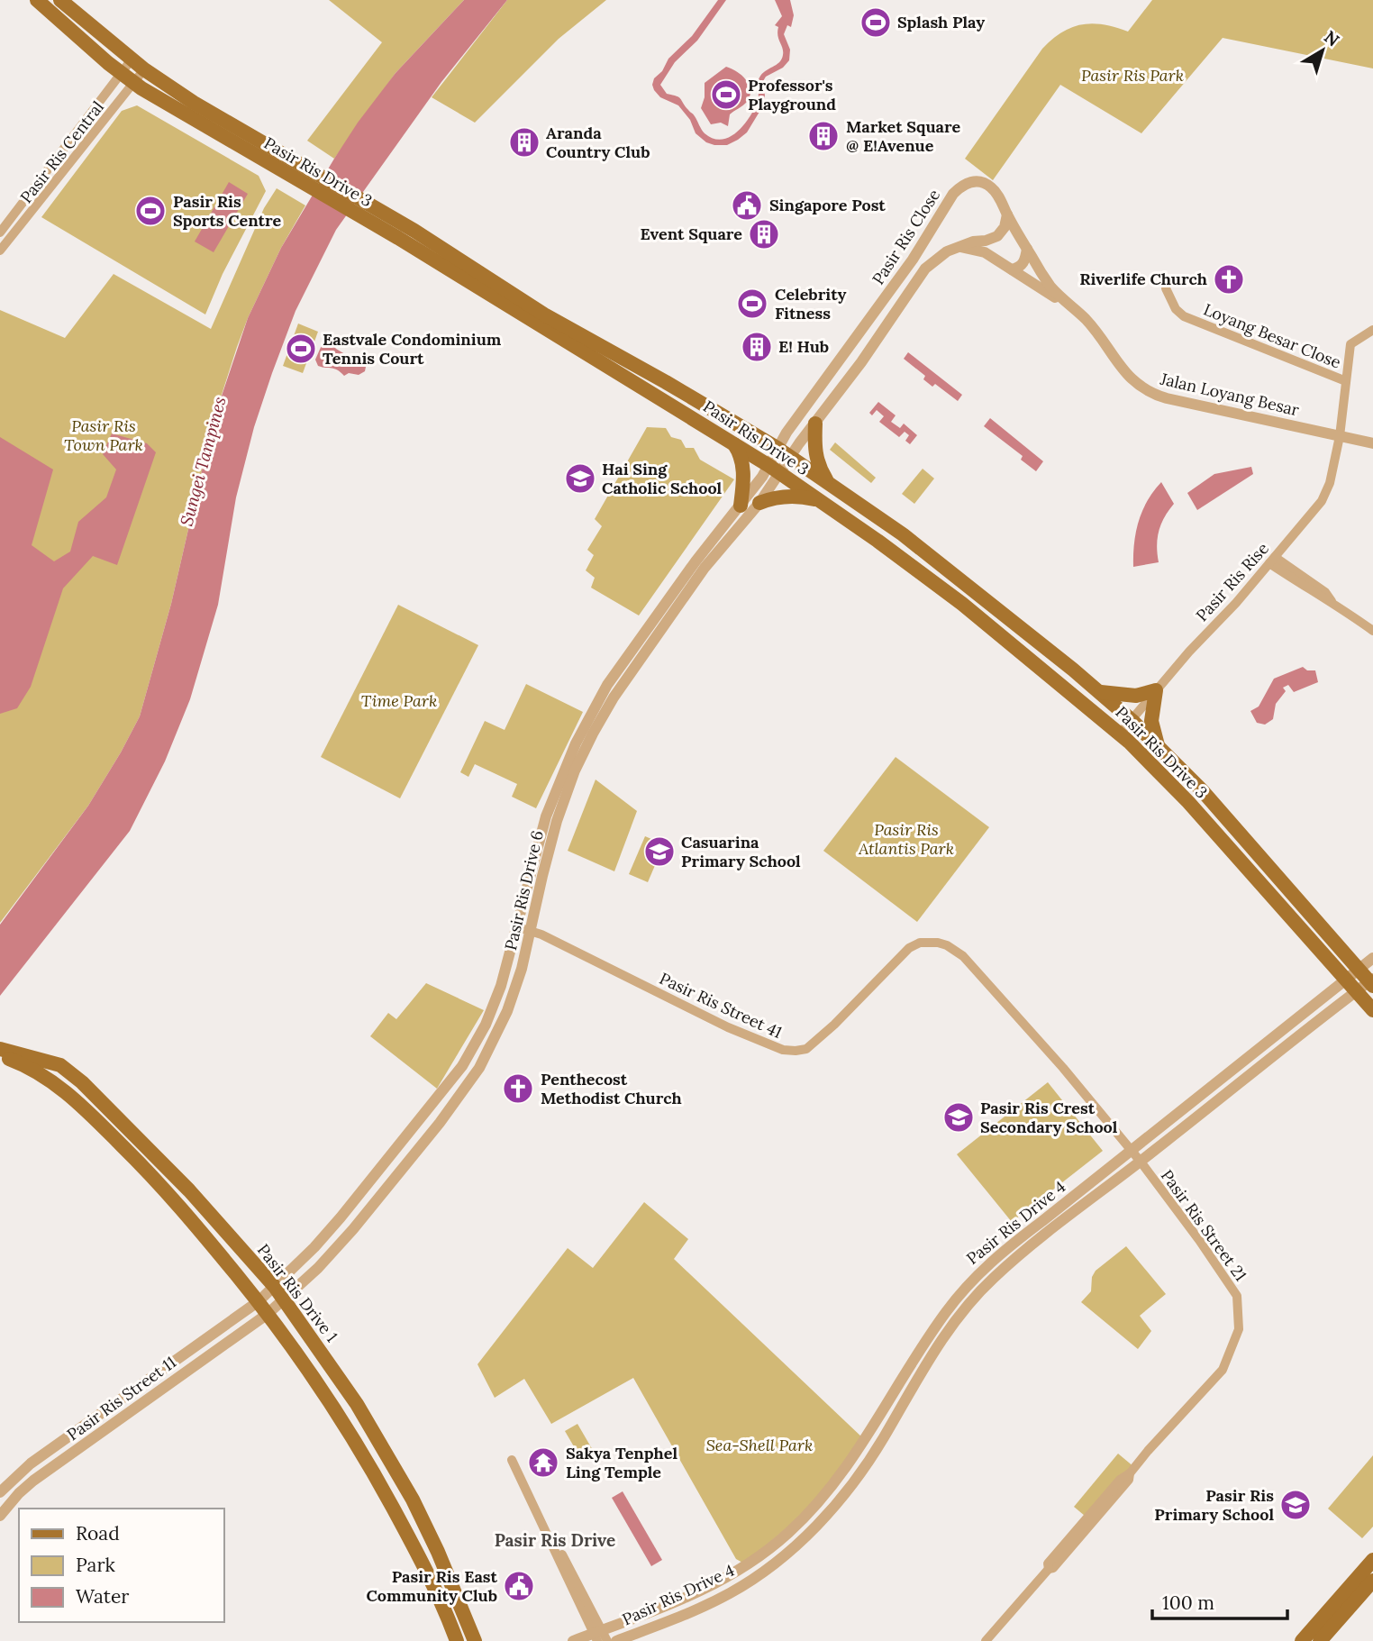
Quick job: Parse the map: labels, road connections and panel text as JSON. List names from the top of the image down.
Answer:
{
  "streets": {
    "main road": ["Pasir Ris Drive 3", "Pasir Ris Drive 1"],
    "street": [
      "Pasir Ris Central",
      "Pasir Ris Close",
      "Loyang Besar Close",
      "Jalan Loyang Besar",
      "Pasir Ris Rise",
      "Pasir Ris Drive 6",
      "Pasir Ris Street 41",
      "Pasir Ris Drive 4",
      "Pasir Ris Street 21",
      "Pasir Ris Street 11"
    ]
  },
  "crossings": [
    ["Pasir Ris Central", "Pasir Ris Drive 3"],
    ["Pasir Ris Drive 3", "Pasir Ris Close"],
    ["Pasir Ris Drive 3", "Pasir Ris Rise"],
    ["Pasir Ris Drive 3", "Pasir Ris Drive 6"],
    ["Pasir Ris Drive 3", "Pasir Ris Drive 4"],
    ["Pasir Ris Close", "Jalan Loyang Besar"],
    ["Pasir Ris Close", "Pasir Ris Drive 6"],
    ["Jalan Loyang Besar", "Pasir Ris Rise"],
    ["Pasir Ris Drive 6", "Pasir Ris Street 41"],
    ["Pasir Ris Drive 6", "Pasir Ris Drive 1"],
    ["Pasir Ris Drive 6", "Pasir Ris Street 11"],
    ["Pasir Ris Street 41", "Pasir Ris Drive 4"],
    ["Pasir Ris Street 41", "Pasir Ris Street 21"],
    ["Pasir Ris Drive 4", "Pasir Ris Street 21"]
  ],
  "districts": ["Pasir Ris Drive"],
  "water": ["Sungei Tampines"],
  "parks": [
    "Pasir Ris Park",
    "Pasir Ris Town Park",
    "Time Park",
    "Pasir Ris Atlantis Park",
    "Sea-Shell Park"
  ],
  "places": {
    "sports": [
      "Splash Play",
      "Professor's Playground",
      "Pasir Ris Sports Centre",
      "Celebrity Fitness",
      "Eastvale Condominium Tennis Court"
    ],
    "building": [
      "Market Square @ E!Avenue",
      "Aranda Country Club",
      "Event Square",
      "E! Hub"
    ],
    "public building": ["Singapore Post", "Pasir Ris East Community Club"],
    "church": ["Riverlife Church", "Penthecost Methodist Church"],
    "school or university": [
      "Hai Sing Catholic School",
      "Casuarina Primary School",
      "Pasir Ris Crest Secondary School",
      "Pasir Ris Primary School"
    ],
    "temple": ["Sakya Tenphel Ling Temple"]
  },
  "legend": ["Road", "Park", "Water"],
  "scale_bar": "100 m",
  "north": "top right"
}
